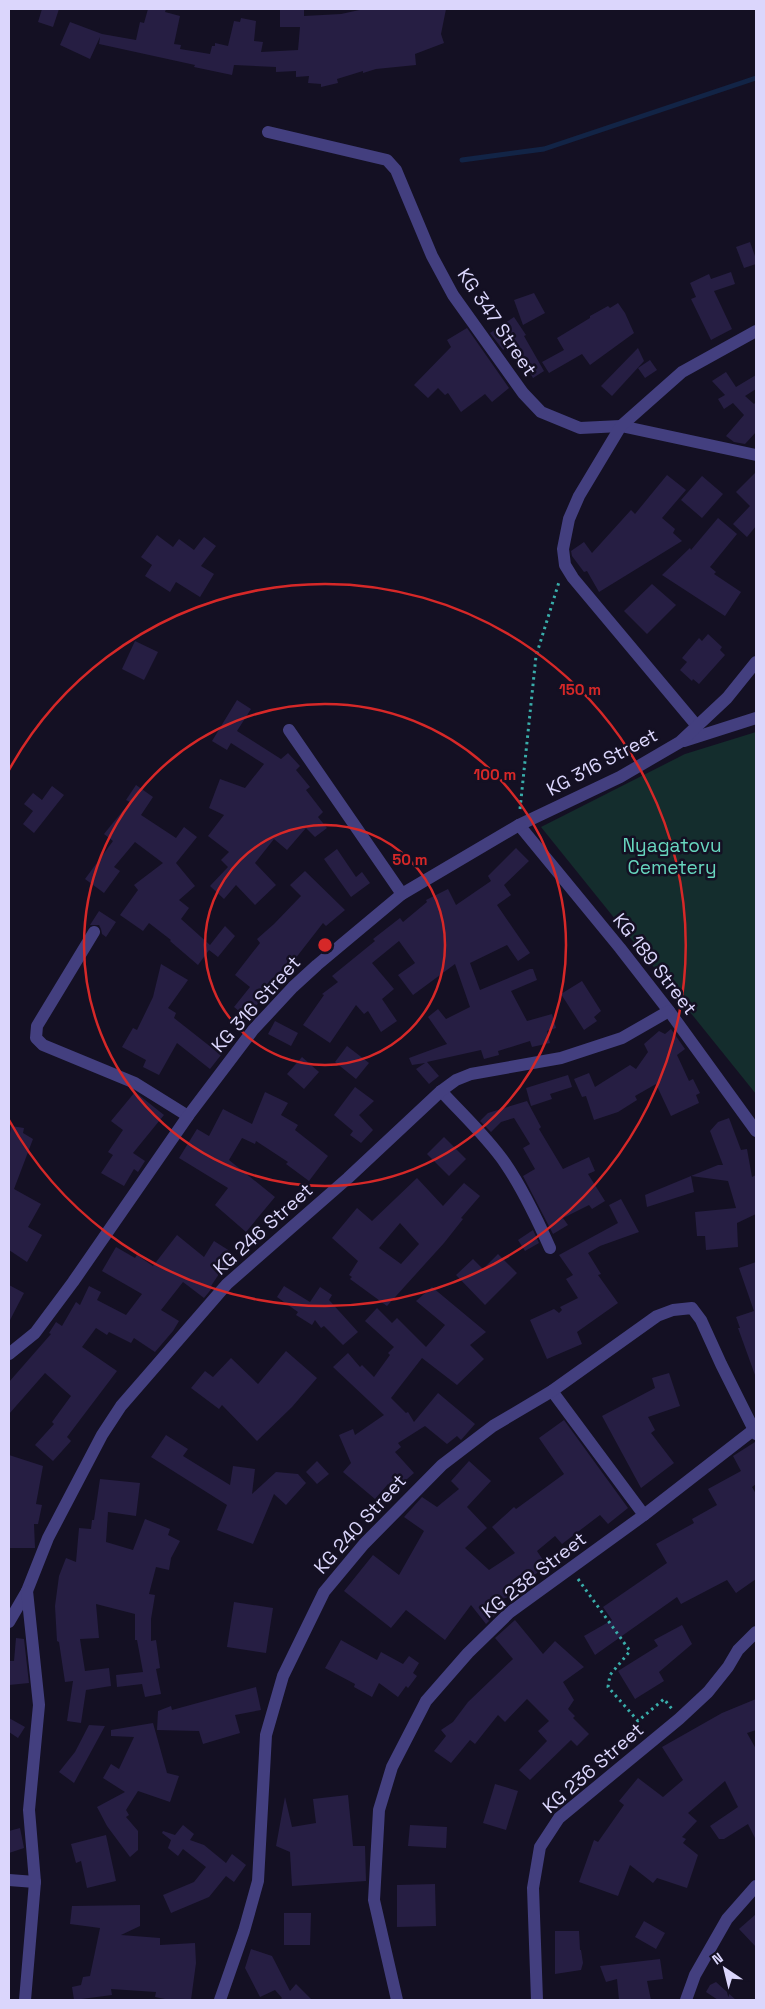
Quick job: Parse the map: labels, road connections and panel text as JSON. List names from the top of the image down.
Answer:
{
  "streets": {
    "street": [
      "KG 347 Street",
      "KG 316 Street",
      "KG 189 Street",
      "KG 246 Street",
      "KG 240 Street",
      "KG 238 Street",
      "KG 236 Street"
    ]
  },
  "crossings": [
    ["KG 316 Street", "KG 189 Street"],
    ["KG 189 Street", "KG 246 Street"],
    ["KG 240 Street", "KG 238 Street"],
    ["KG 238 Street", "KG 236 Street"]
  ],
  "parks": ["Nyagatovu Cemetery"],
  "north": "top left",
  "rings": ["150 m", "100 m", "50 m"]
}
